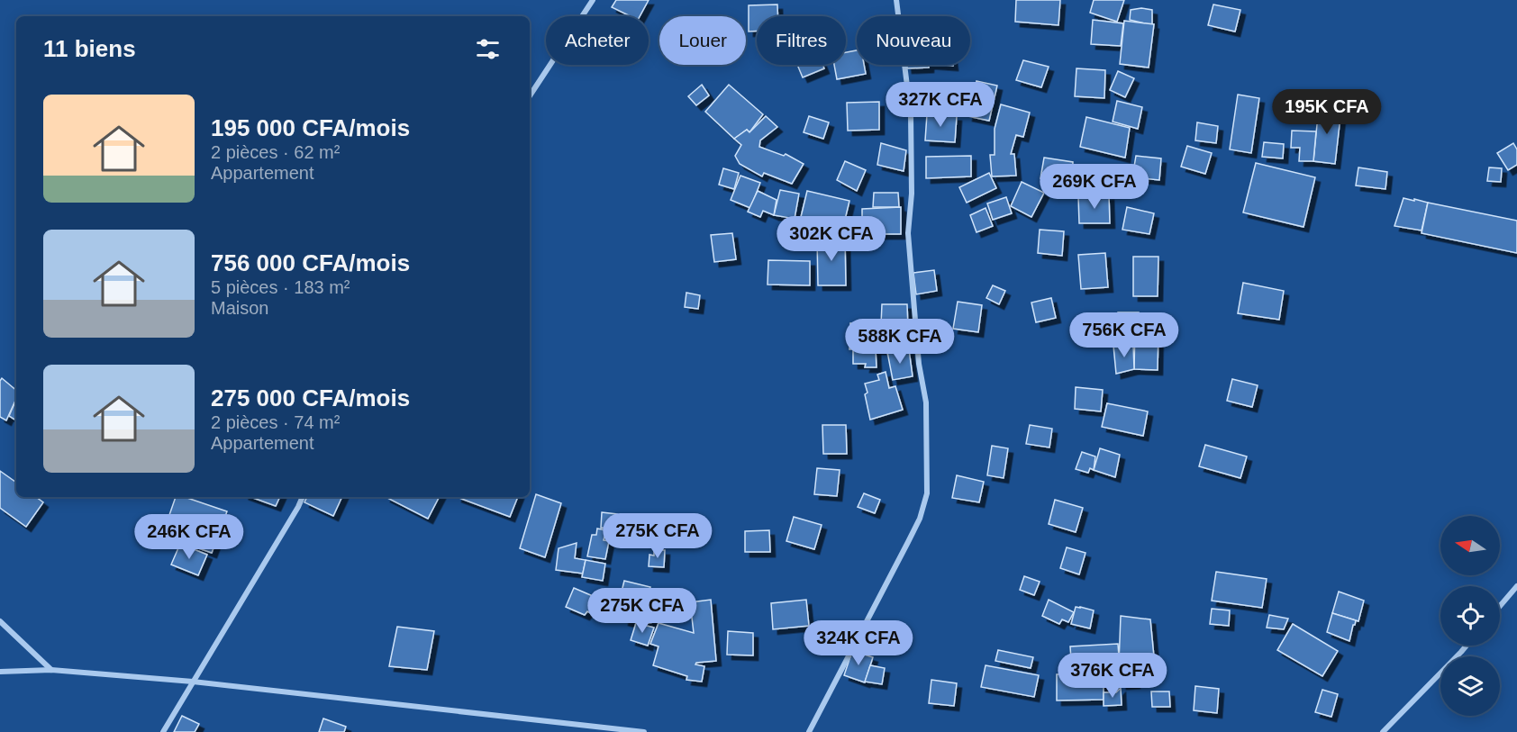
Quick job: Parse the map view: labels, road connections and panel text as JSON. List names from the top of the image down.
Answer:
{
  "north": "left",
  "page": {
    "chip": [
      "Acheter",
      "Louer",
      "Filtres",
      "Nouveau"
    ],
    "heading": "11 biens",
    "list": [
      {
        "name": "195 000 CFA/mois",
        "note": "2 pièces · 62 m² · Appartement"
      },
      {
        "name": "756 000 CFA/mois",
        "note": "5 pièces · 183 m² · Maison"
      },
      {
        "name": "275 000 CFA/mois",
        "note": "2 pièces · 74 m² · Appartement"
      }
    ],
    "price": [
      "327K CFA",
      "195K CFA",
      "269K CFA",
      "302K CFA",
      "756K CFA",
      "588K CFA",
      "275K CFA",
      "246K CFA",
      "275K CFA",
      "324K CFA",
      "376K CFA"
    ]
  }
}
